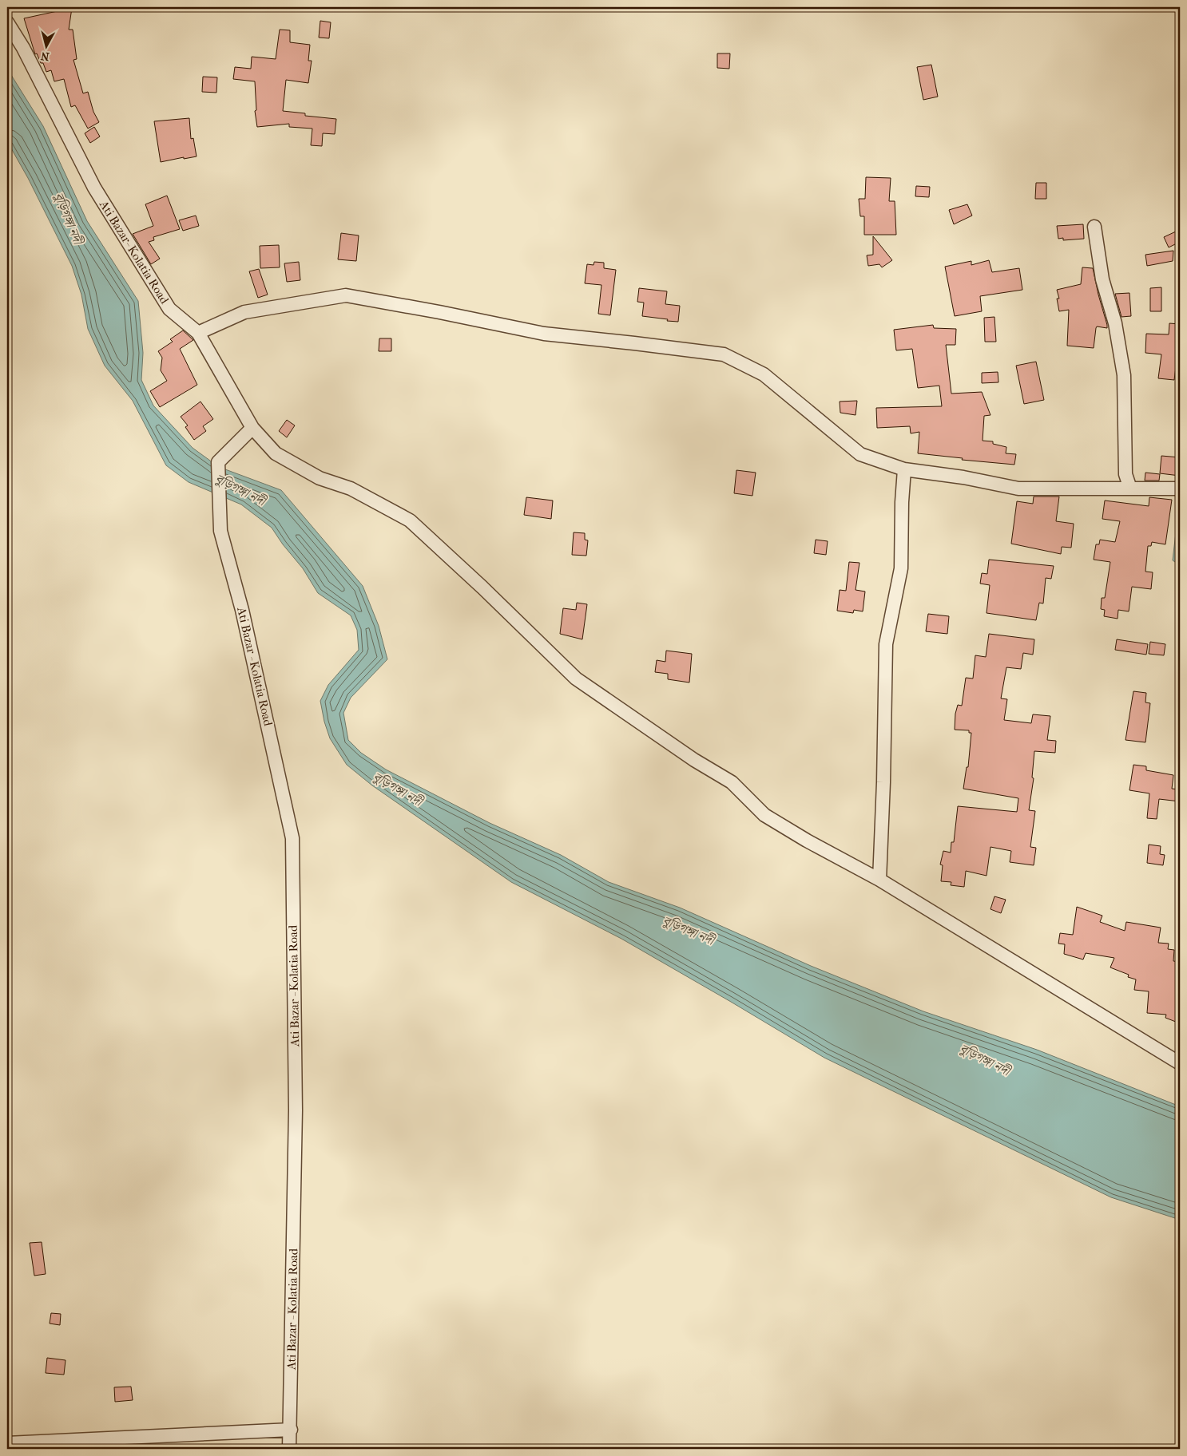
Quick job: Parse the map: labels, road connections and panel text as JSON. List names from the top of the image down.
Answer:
{
  "streets": {
    "street": ["Ati Bazar- Kolatia Road", "Ati Bazar - Kolatia Road"]
  },
  "crossings": [
    ["Ati Bazar- Kolatia Road", "Ati Bazar - Kolatia Road"]
  ],
  "water": ["বুড়িগঙ্গা নদী"],
  "north": "bottom"
}
